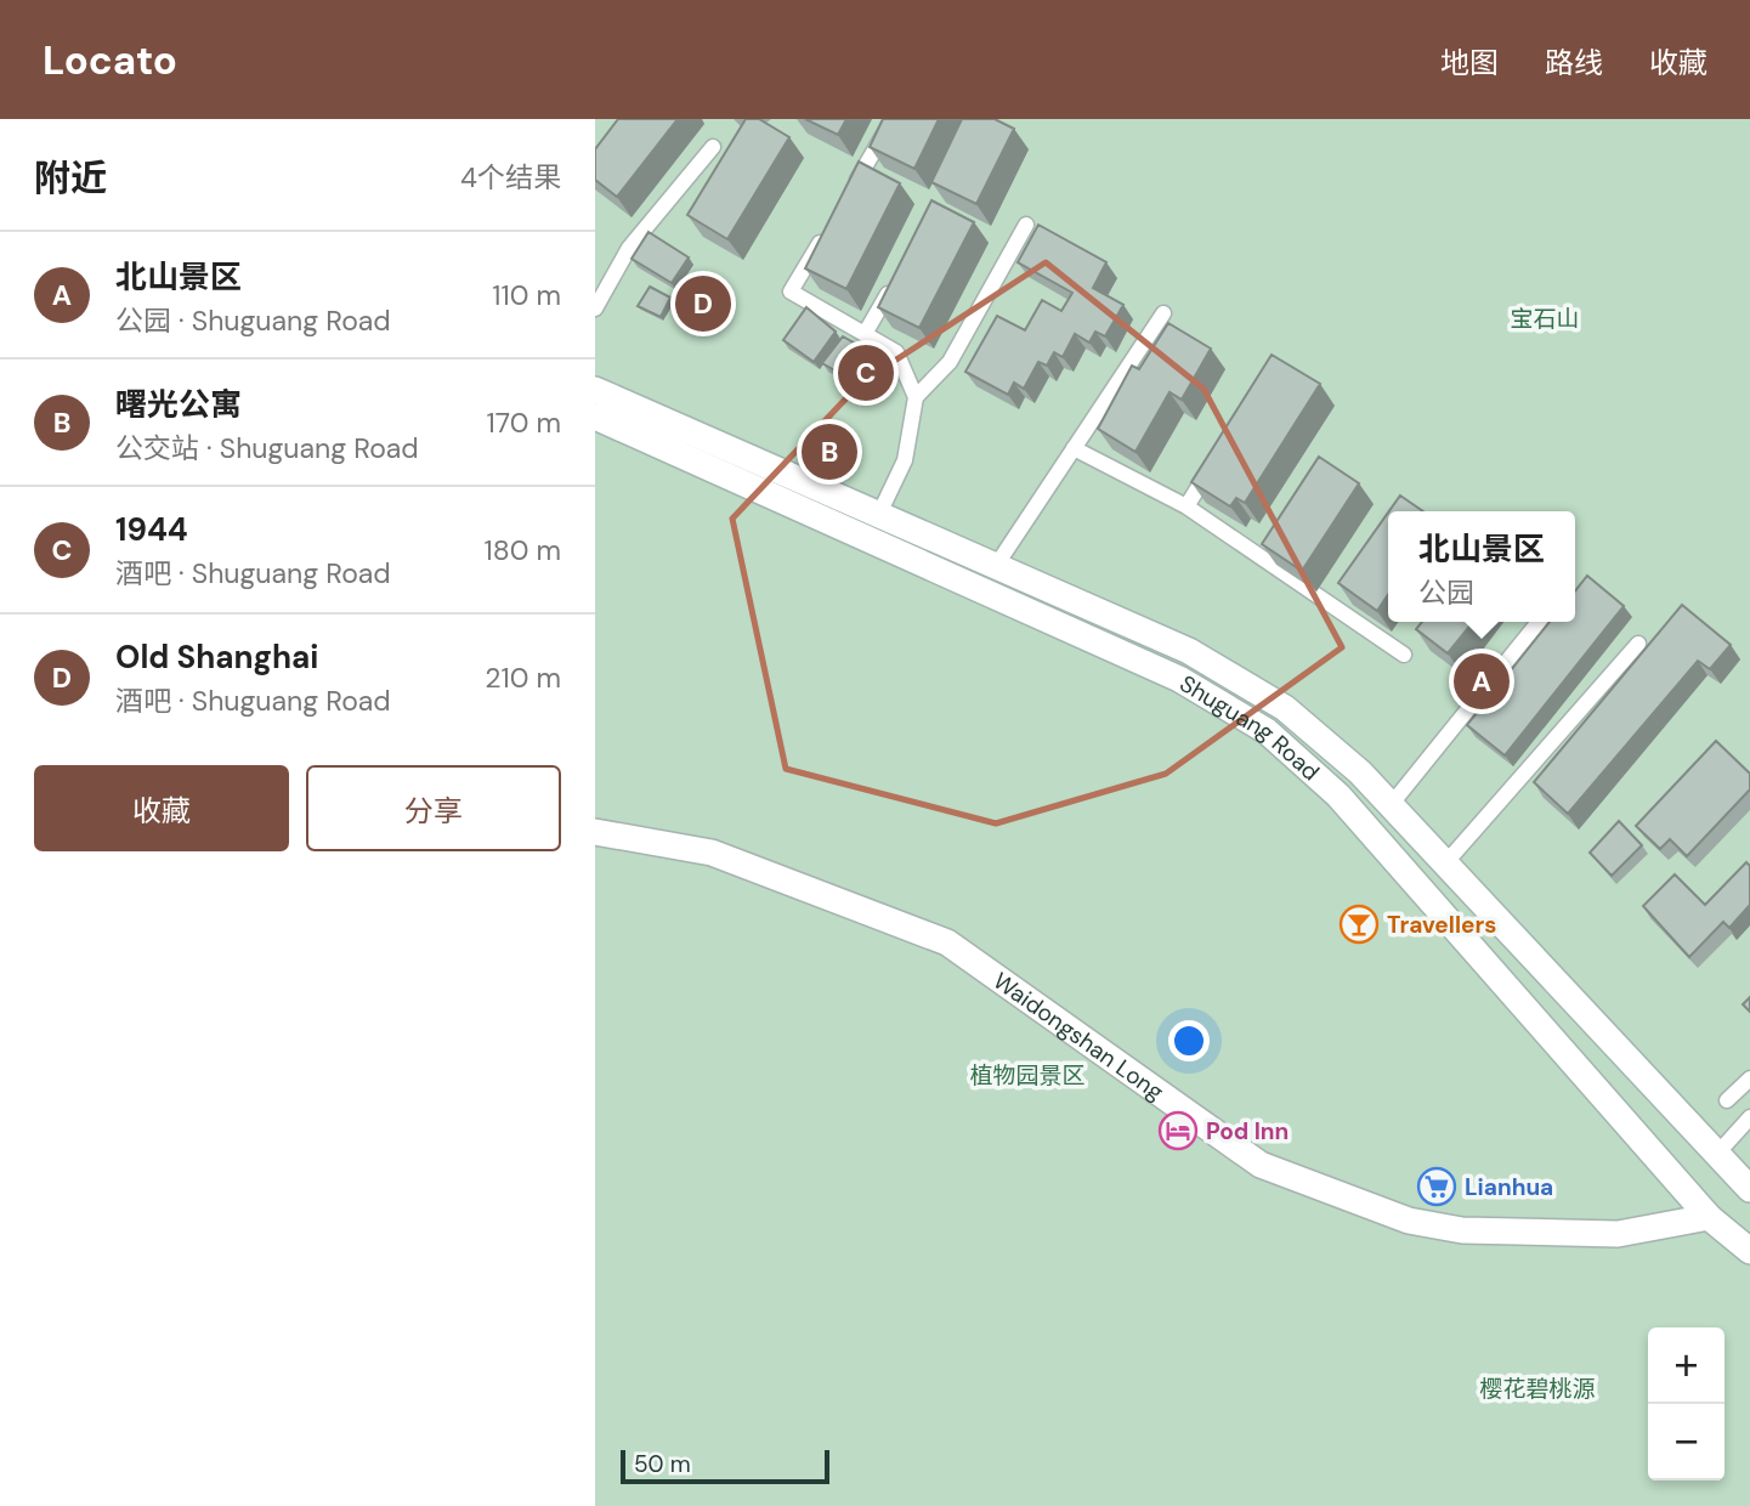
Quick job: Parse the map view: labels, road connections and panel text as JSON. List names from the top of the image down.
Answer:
{
  "streets": {
    "main road": ["Shuguang Road", "Waidongshan Long"]
  },
  "crossings": [
    ["Shuguang Road", "Waidongshan Long"]
  ],
  "parks": ["宝石山", "植物园景区", "樱花碧桃源"],
  "places": {
    "bar": ["Travellers"],
    "hotel": ["Pod Inn"],
    "supermarket": ["Lianhua"]
  },
  "scale_bar": "50 m",
  "page": {
    "header": "Locato",
    "nav": ["地图", "路线", "收藏"],
    "heading": ["附近", "4个结果"],
    "list": [
      {
        "mark": "A",
        "name": "北山景区",
        "note": "公园 · Shuguang Road",
        "value": "110 m"
      },
      {
        "mark": "B",
        "name": "曙光公寓",
        "note": "公交站 · Shuguang Road",
        "value": "170 m"
      },
      {
        "mark": "C",
        "name": "1944",
        "note": "酒吧 · Shuguang Road",
        "value": "180 m"
      },
      {
        "mark": "D",
        "name": "Old Shanghai",
        "note": "酒吧 · Shuguang Road",
        "value": "210 m"
      }
    ],
    "pins": [
      "D",
      "C",
      "B",
      "A"
    ],
    "popup": ["北山景区", "公园"],
    "buttons": ["收藏", "分享"],
    "map_buttons": ["+", "−"],
    "scale": "50 m"
  }
}
